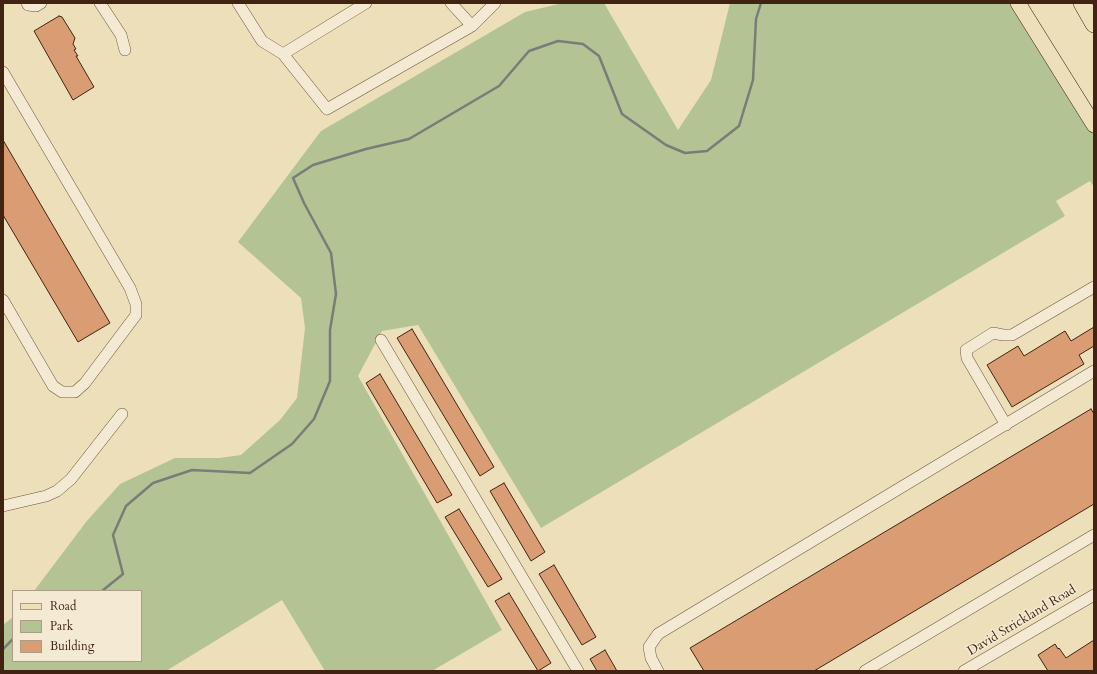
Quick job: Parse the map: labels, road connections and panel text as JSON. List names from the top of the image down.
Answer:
{
  "streets": {
    "street": ["David Strickland Road"]
  },
  "legend": ["Road", "Park", "Building"]
}
